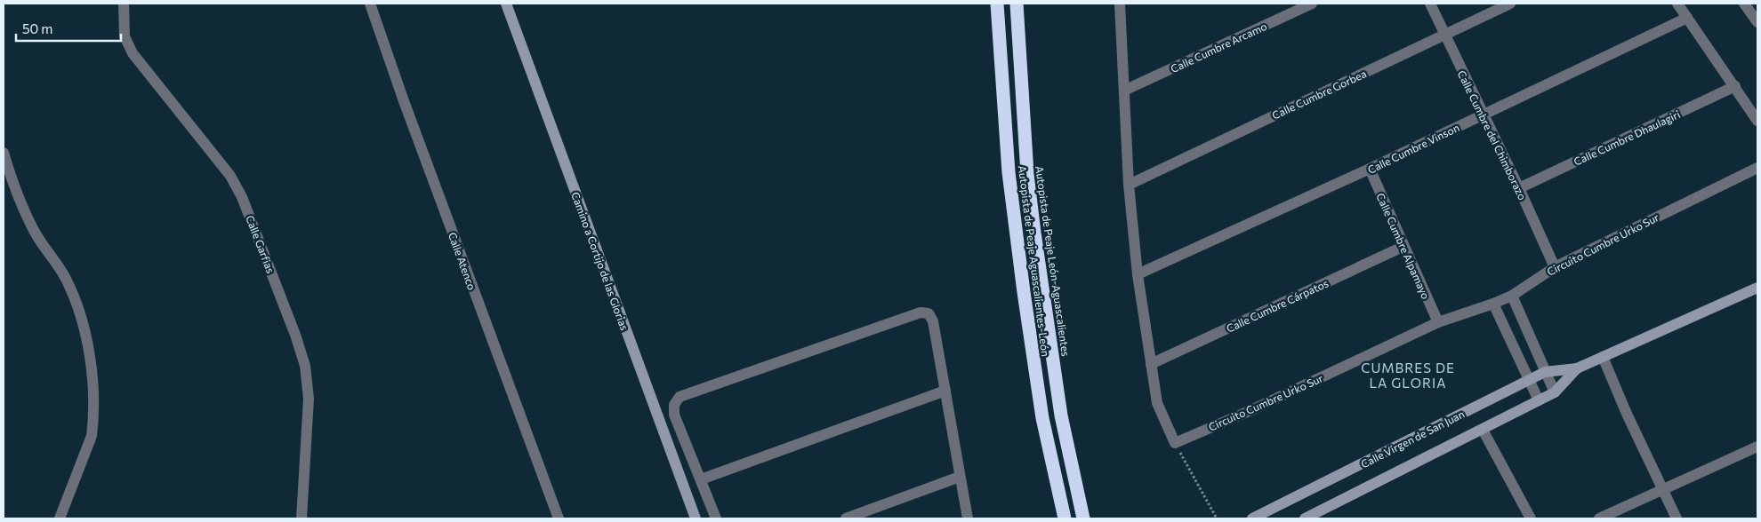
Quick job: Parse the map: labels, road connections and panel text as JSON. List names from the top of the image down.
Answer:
{
  "streets": {
    "highway": ["Autopista de Peaje Aguascalientes-León", "Autopista de Peaje León-Aguascalientes"],
    "street": [
      "Calle Cumbre Arcamo",
      "Calle Cumbre Gorbea",
      "Calle Cumbre del Chimborazo",
      "Calle Cumbre Dhaulagiri",
      "Calle Cumbre Vinson",
      "Calle Garfias",
      "Circuito Cumbre Urko Sur",
      "Calle Cumbre Alpamayo",
      "Calle Atenco",
      "Camino a Cortijo de las Glorias",
      "Calle Cumbre Cárpatos",
      "Calle Virgen de San Juan"
    ]
  },
  "crossings": [
    ["Calle Cumbre Gorbea", "Calle Cumbre del Chimborazo"],
    ["Calle Cumbre del Chimborazo", "Calle Cumbre Dhaulagiri"],
    ["Calle Cumbre del Chimborazo", "Calle Cumbre Vinson"],
    ["Calle Cumbre del Chimborazo", "Circuito Cumbre Urko Sur"],
    ["Calle Cumbre Vinson", "Calle Cumbre Alpamayo"],
    ["Circuito Cumbre Urko Sur", "Calle Cumbre Alpamayo"],
    ["Calle Cumbre Alpamayo", "Calle Cumbre Cárpatos"]
  ],
  "districts": ["CUMBRES DE LA GLORIA"],
  "scale_bar": "50 m"
}
